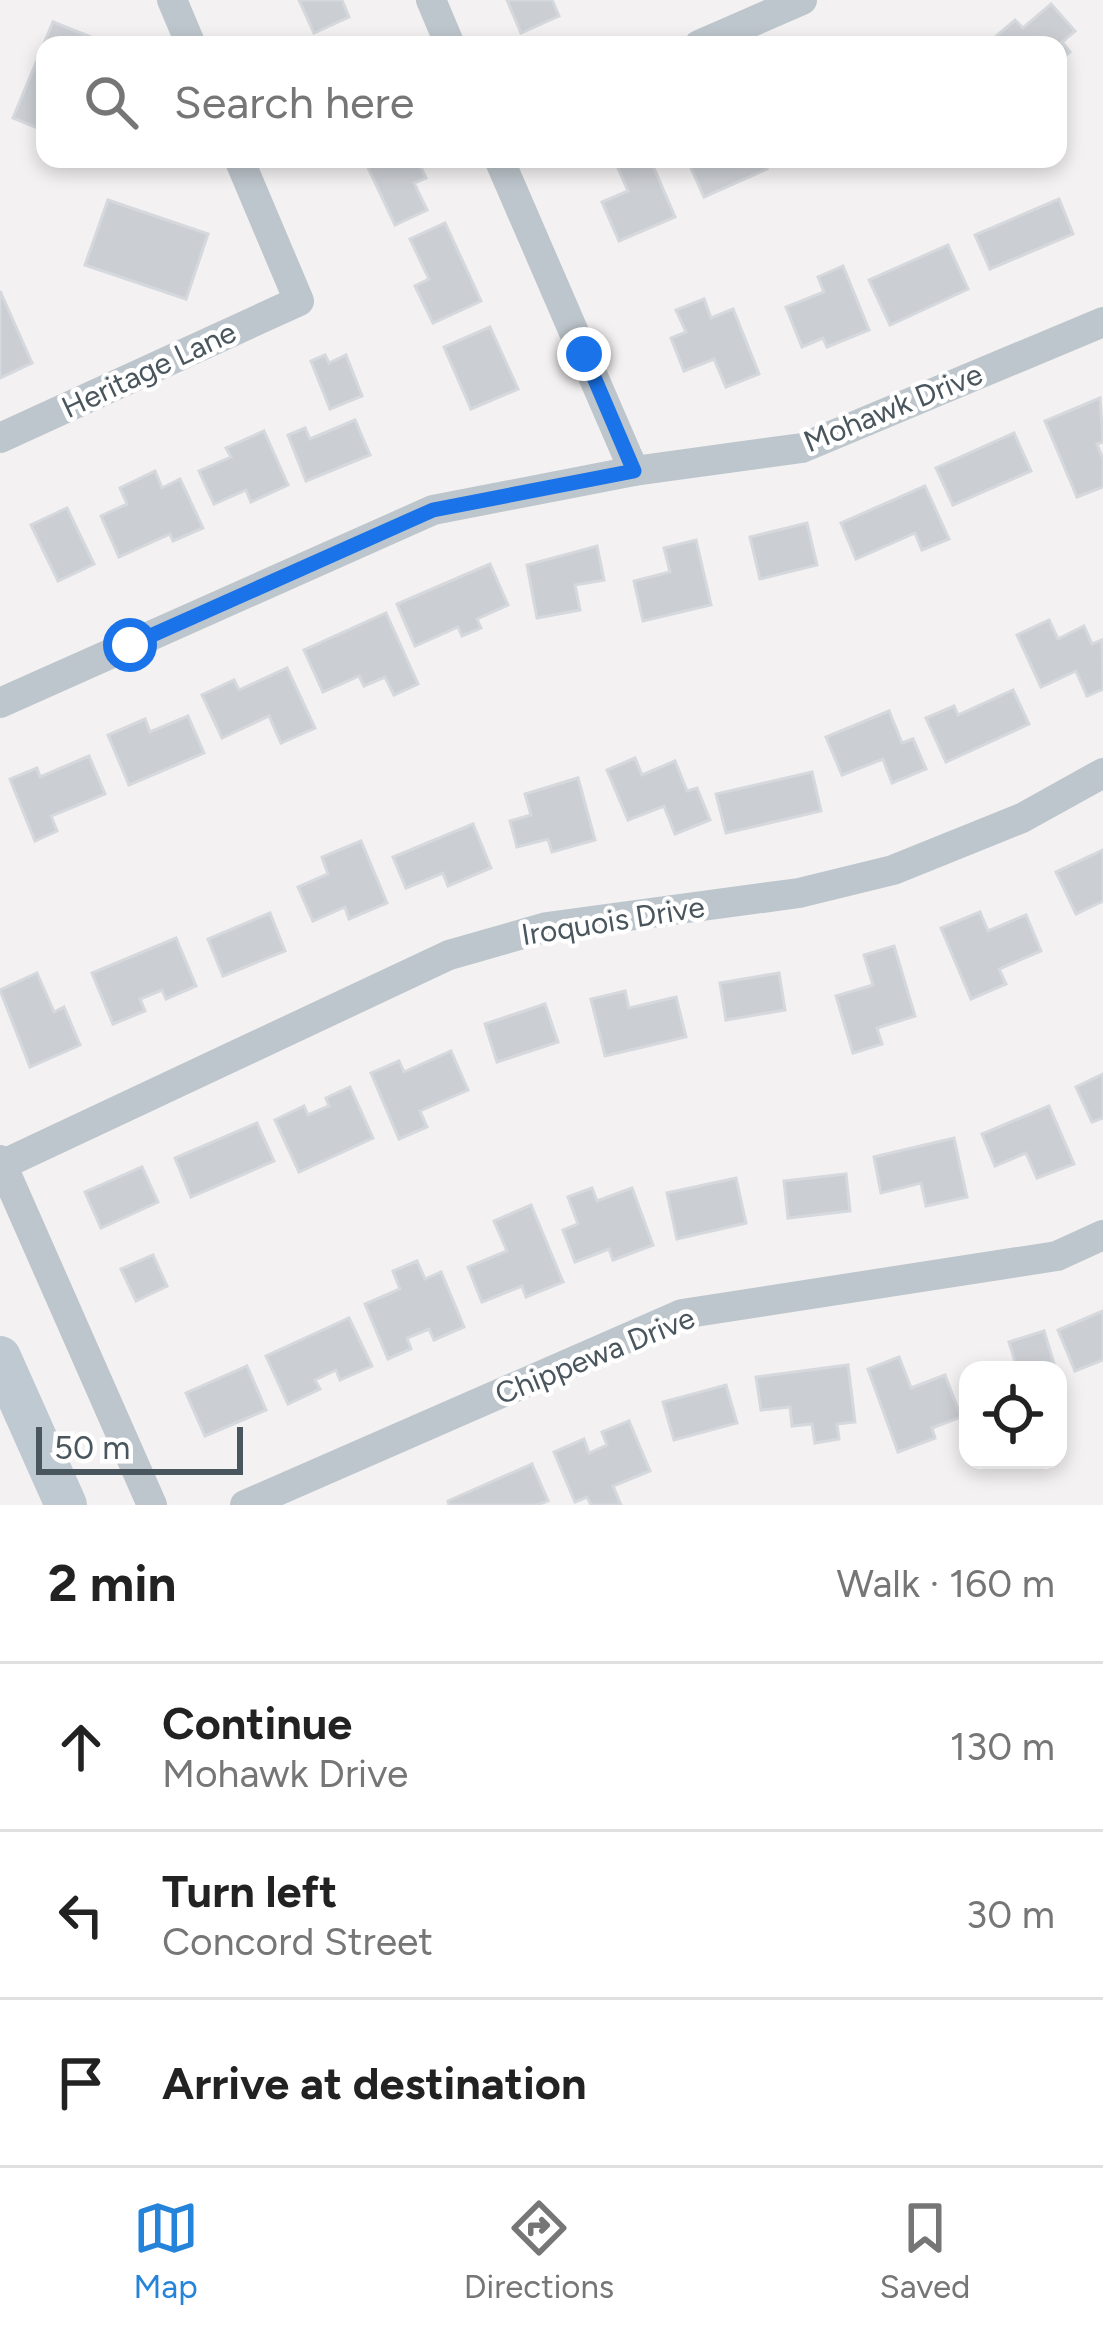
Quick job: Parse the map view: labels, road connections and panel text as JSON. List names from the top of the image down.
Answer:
{
  "streets": {
    "street": [
      "Heritage Lane",
      "Mohawk Drive",
      "Iroquois Drive",
      "Chippewa Drive"
    ]
  },
  "scale_bar": "50 m",
  "page": {
    "search": "Search here",
    "scale": "50 m",
    "heading": ["2 min", "Walk · 160 m"],
    "list": [
      ["Continue", "Mohawk Drive", "130 m"],
      ["Turn left", "Concord Street", "30 m"],
      "Arrive at destination"
    ],
    "nav": ["Map", "Directions", "Saved"]
  }
}
